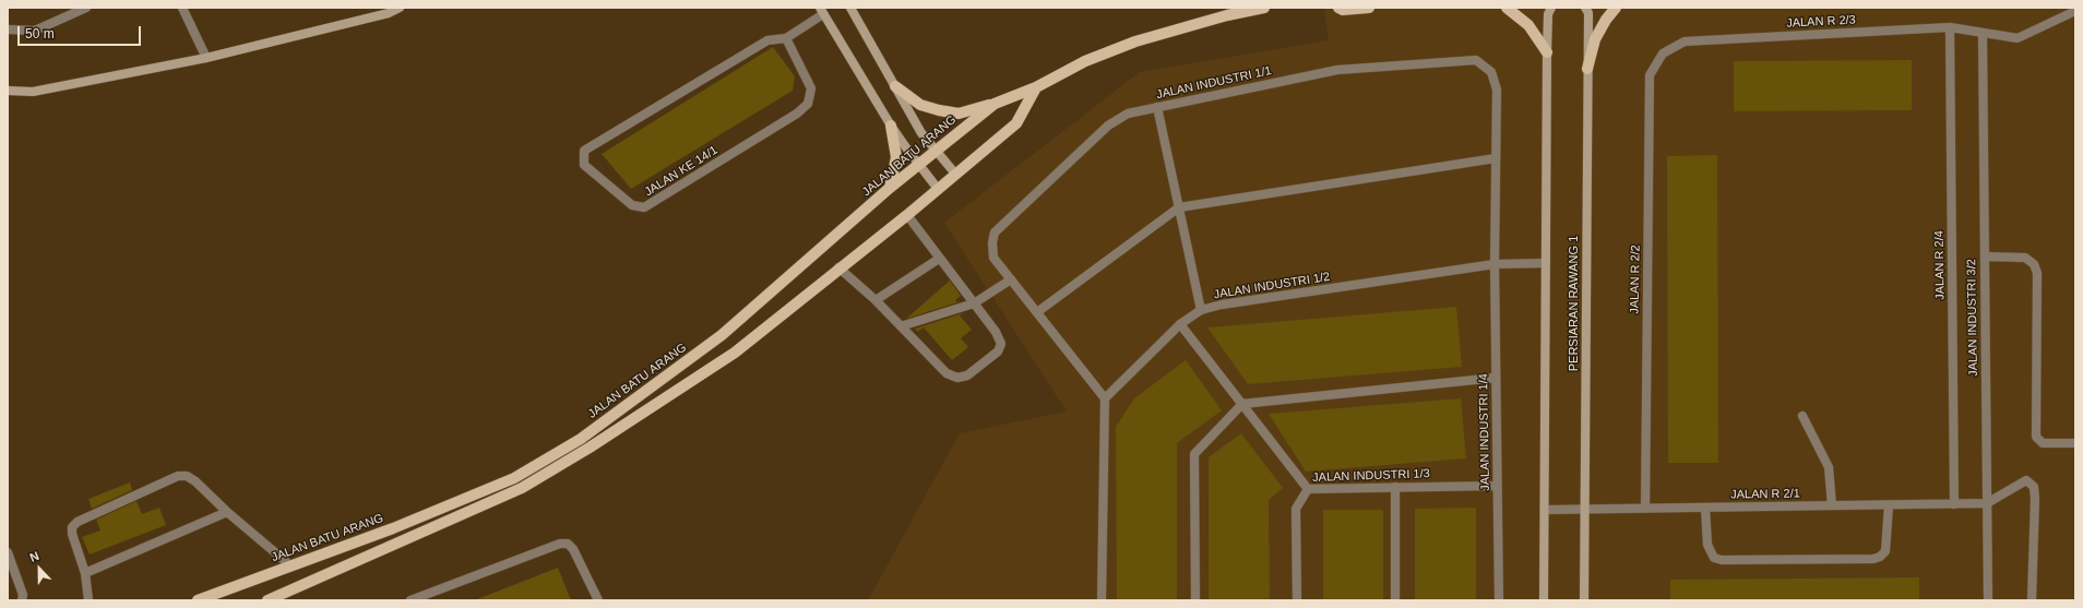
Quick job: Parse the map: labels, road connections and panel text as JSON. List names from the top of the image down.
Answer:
{
  "streets": {
    "main road": ["JALAN BATU ARANG"],
    "street": [
      "JALAN R 2/3",
      "JALAN INDUSTRI 1/1",
      "JALAN KE 14/1",
      "JALAN R 2/4",
      "JALAN R 2/2",
      "JALAN INDUSTRI 1/2",
      "PERSIARAN RAWANG 1",
      "JALAN INDUSTRI 3/2",
      "JALAN INDUSTRI 1/4",
      "JALAN INDUSTRI 1/3",
      "JALAN R 2/1"
    ]
  },
  "crossings": [
    ["JALAN R 2/3", "JALAN R 2/4"],
    ["JALAN R 2/3", "JALAN R 2/2"],
    ["JALAN R 2/3", "JALAN INDUSTRI 3/2"],
    ["JALAN INDUSTRI 1/1", "JALAN INDUSTRI 1/2"],
    ["JALAN INDUSTRI 1/1", "JALAN INDUSTRI 1/4"],
    ["JALAN R 2/4", "JALAN R 2/1"],
    ["JALAN R 2/2", "JALAN R 2/1"],
    ["JALAN INDUSTRI 1/2", "JALAN INDUSTRI 1/4"],
    ["PERSIARAN RAWANG 1", "JALAN R 2/1"],
    ["JALAN INDUSTRI 3/2", "JALAN R 2/1"],
    ["JALAN INDUSTRI 1/4", "JALAN INDUSTRI 1/3"]
  ],
  "scale_bar": "50 m",
  "north": "top"
}
